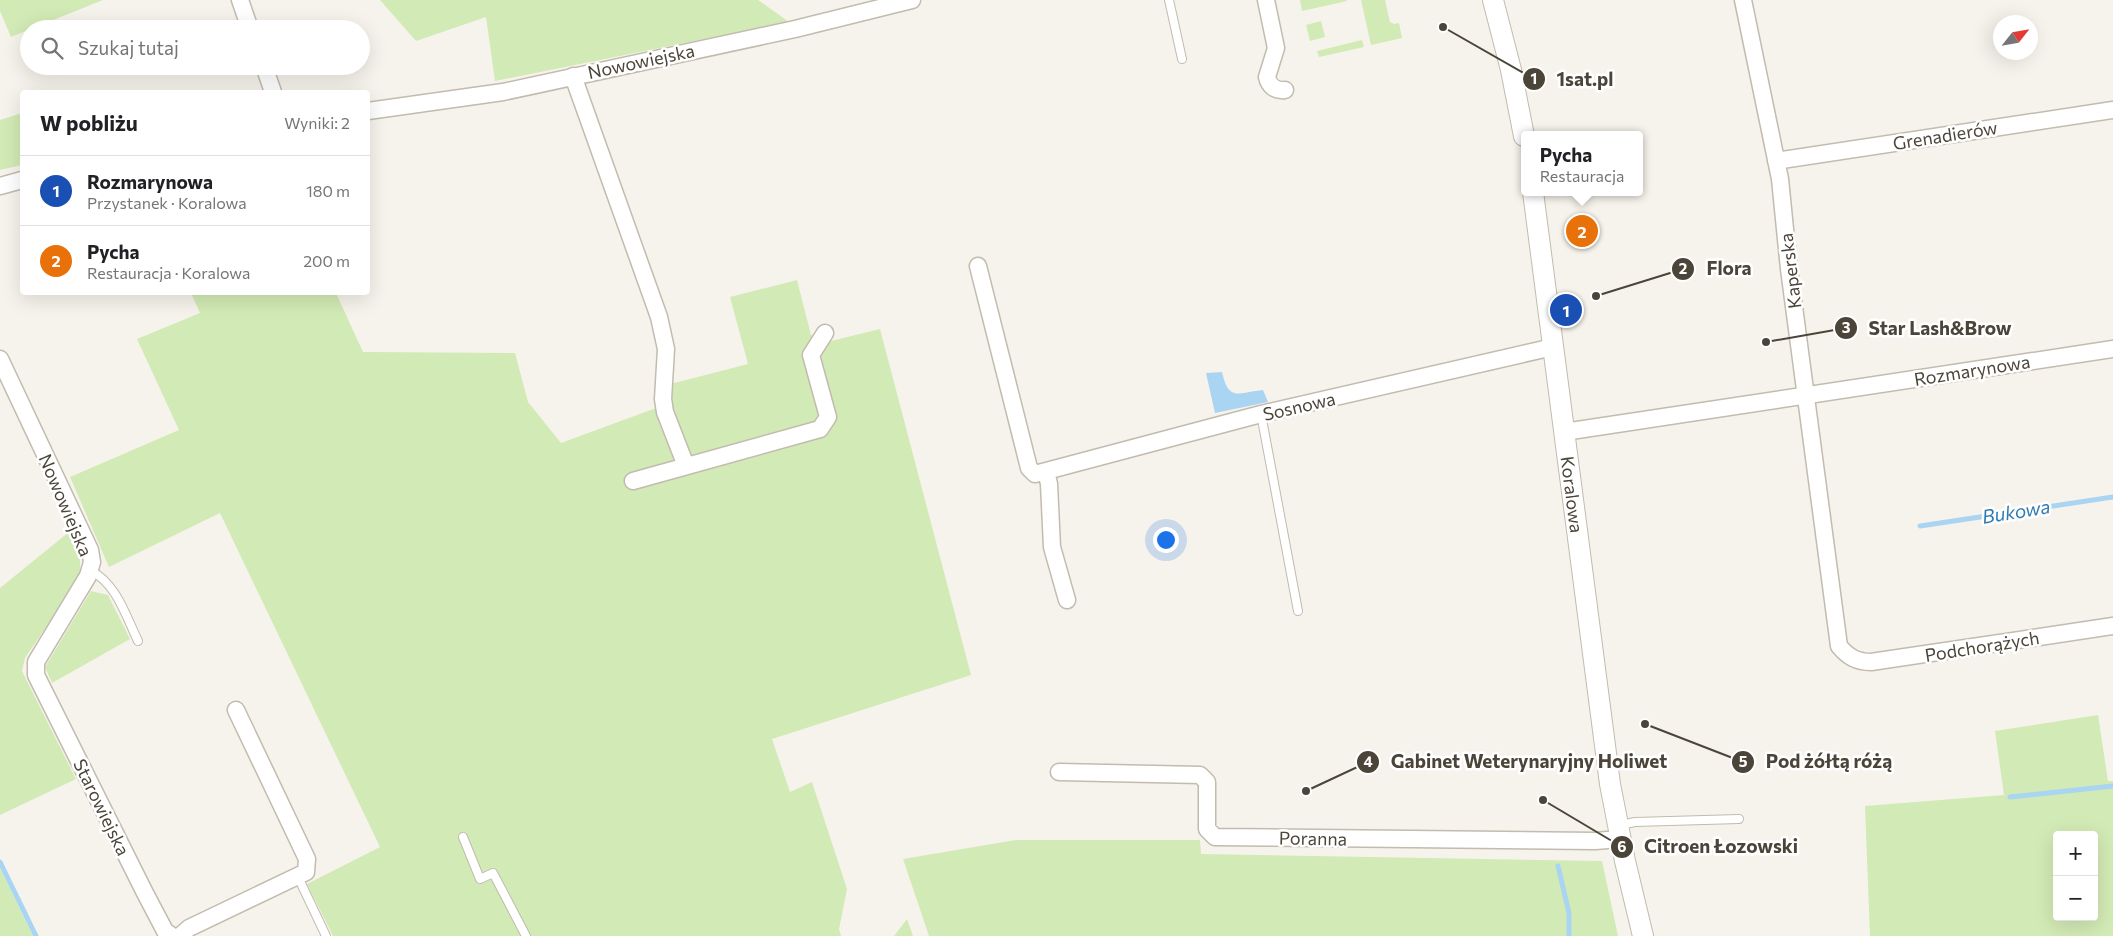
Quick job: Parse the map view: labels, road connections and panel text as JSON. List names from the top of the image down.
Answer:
{
  "streets": {
    "street": [
      "Nowowiejska",
      "Grenadierów",
      "Kaperska",
      "Rozmarynowa",
      "Sosnowa",
      "Koralowa",
      "Podchorążych",
      "Starowiejska",
      "Poranna"
    ]
  },
  "crossings": [
    ["Nowowiejska", "Starowiejska"],
    ["Grenadierów", "Kaperska"],
    ["Kaperska", "Rozmarynowa"],
    ["Kaperska", "Podchorążych"],
    ["Rozmarynowa", "Koralowa"],
    ["Sosnowa", "Koralowa"],
    ["Koralowa", "Poranna"]
  ],
  "water": ["Bukowa"],
  "places": [
    "1sat.pl",
    "Flora",
    "Star Lash&Brow",
    "Pod żółtą różą",
    "Gabinet Weterynaryjny Holiwet",
    "Citroen Łozowski"
  ],
  "north": "top right",
  "page": {
    "search": "Szukaj tutaj",
    "heading": ["W pobliżu", "Wyniki: 2"],
    "popup": ["Pycha", "Restauracja"],
    "list": [
      {
        "mark": "1",
        "name": "Rozmarynowa",
        "note": "Przystanek · Koralowa",
        "value": "180 m"
      },
      {
        "mark": "2",
        "name": "Pycha",
        "note": "Restauracja · Koralowa",
        "value": "200 m"
      }
    ],
    "pins": ["2", "1"],
    "map_buttons": ["+", "−"]
  }
}
